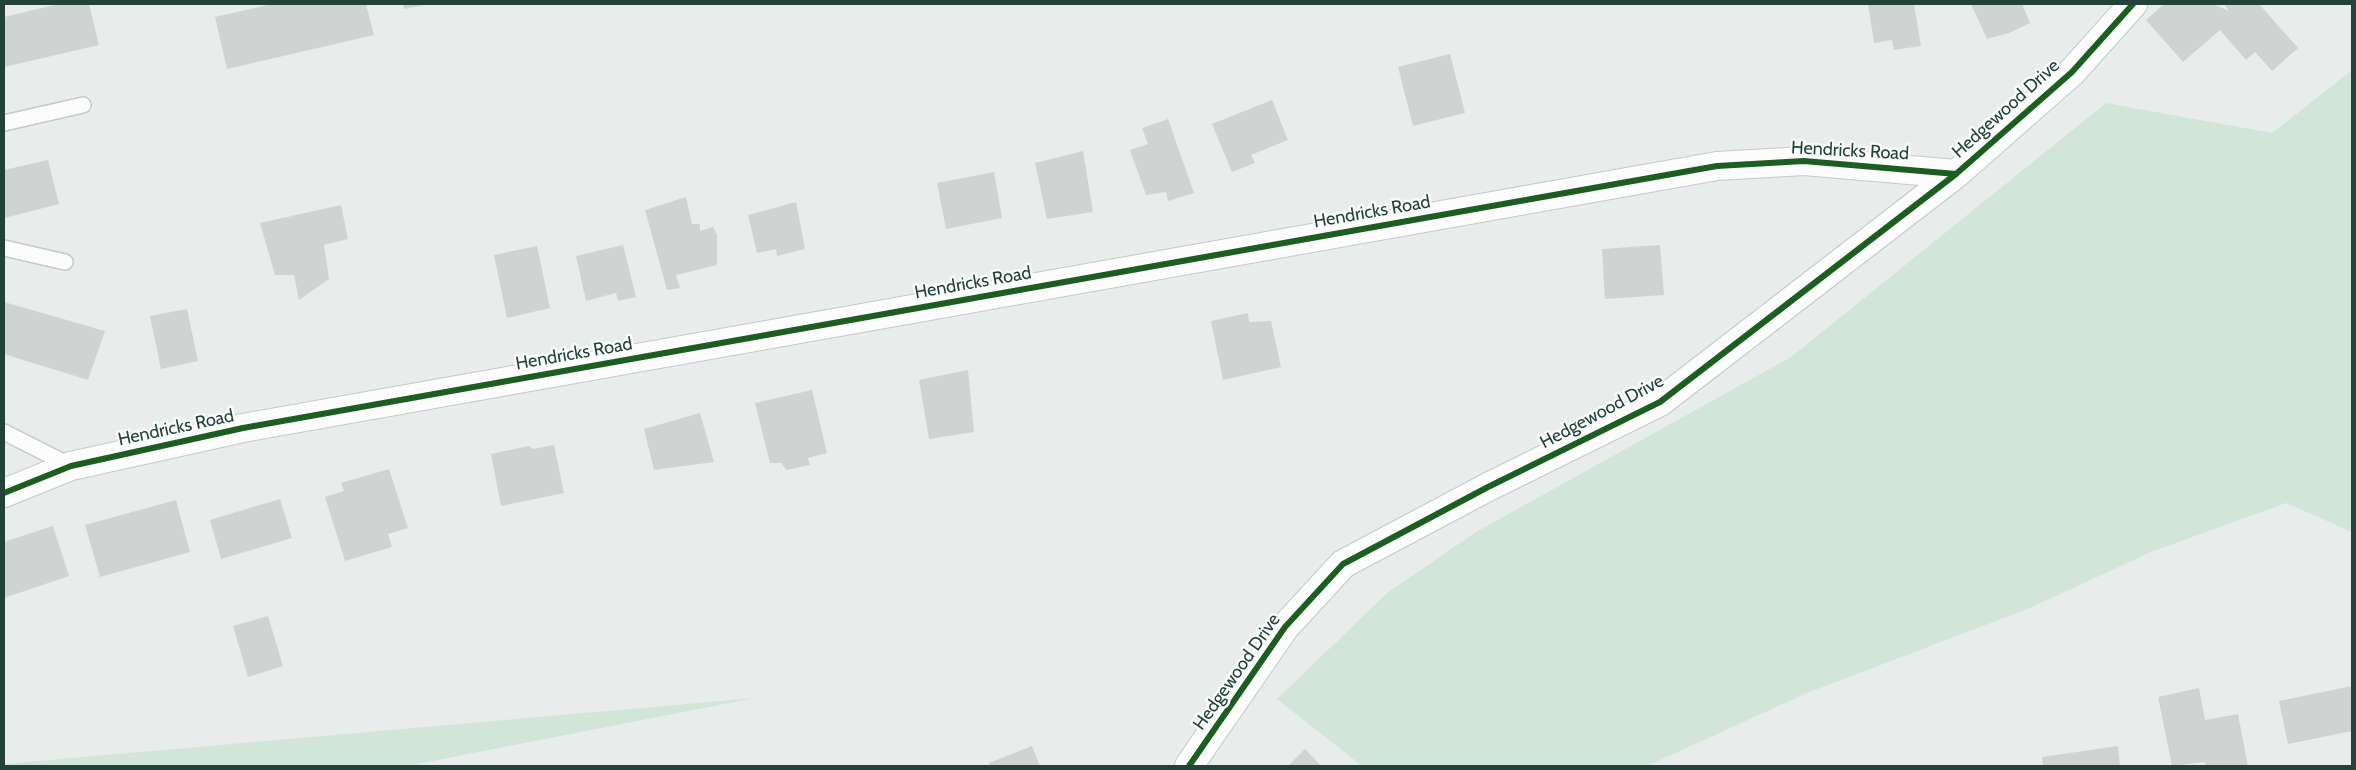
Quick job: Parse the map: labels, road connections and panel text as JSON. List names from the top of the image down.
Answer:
{
  "streets": {
    "street": ["Hedgewood Drive", "Hendricks Road"]
  },
  "crossings": [
    ["Hedgewood Drive", "Hendricks Road"]
  ]
}
